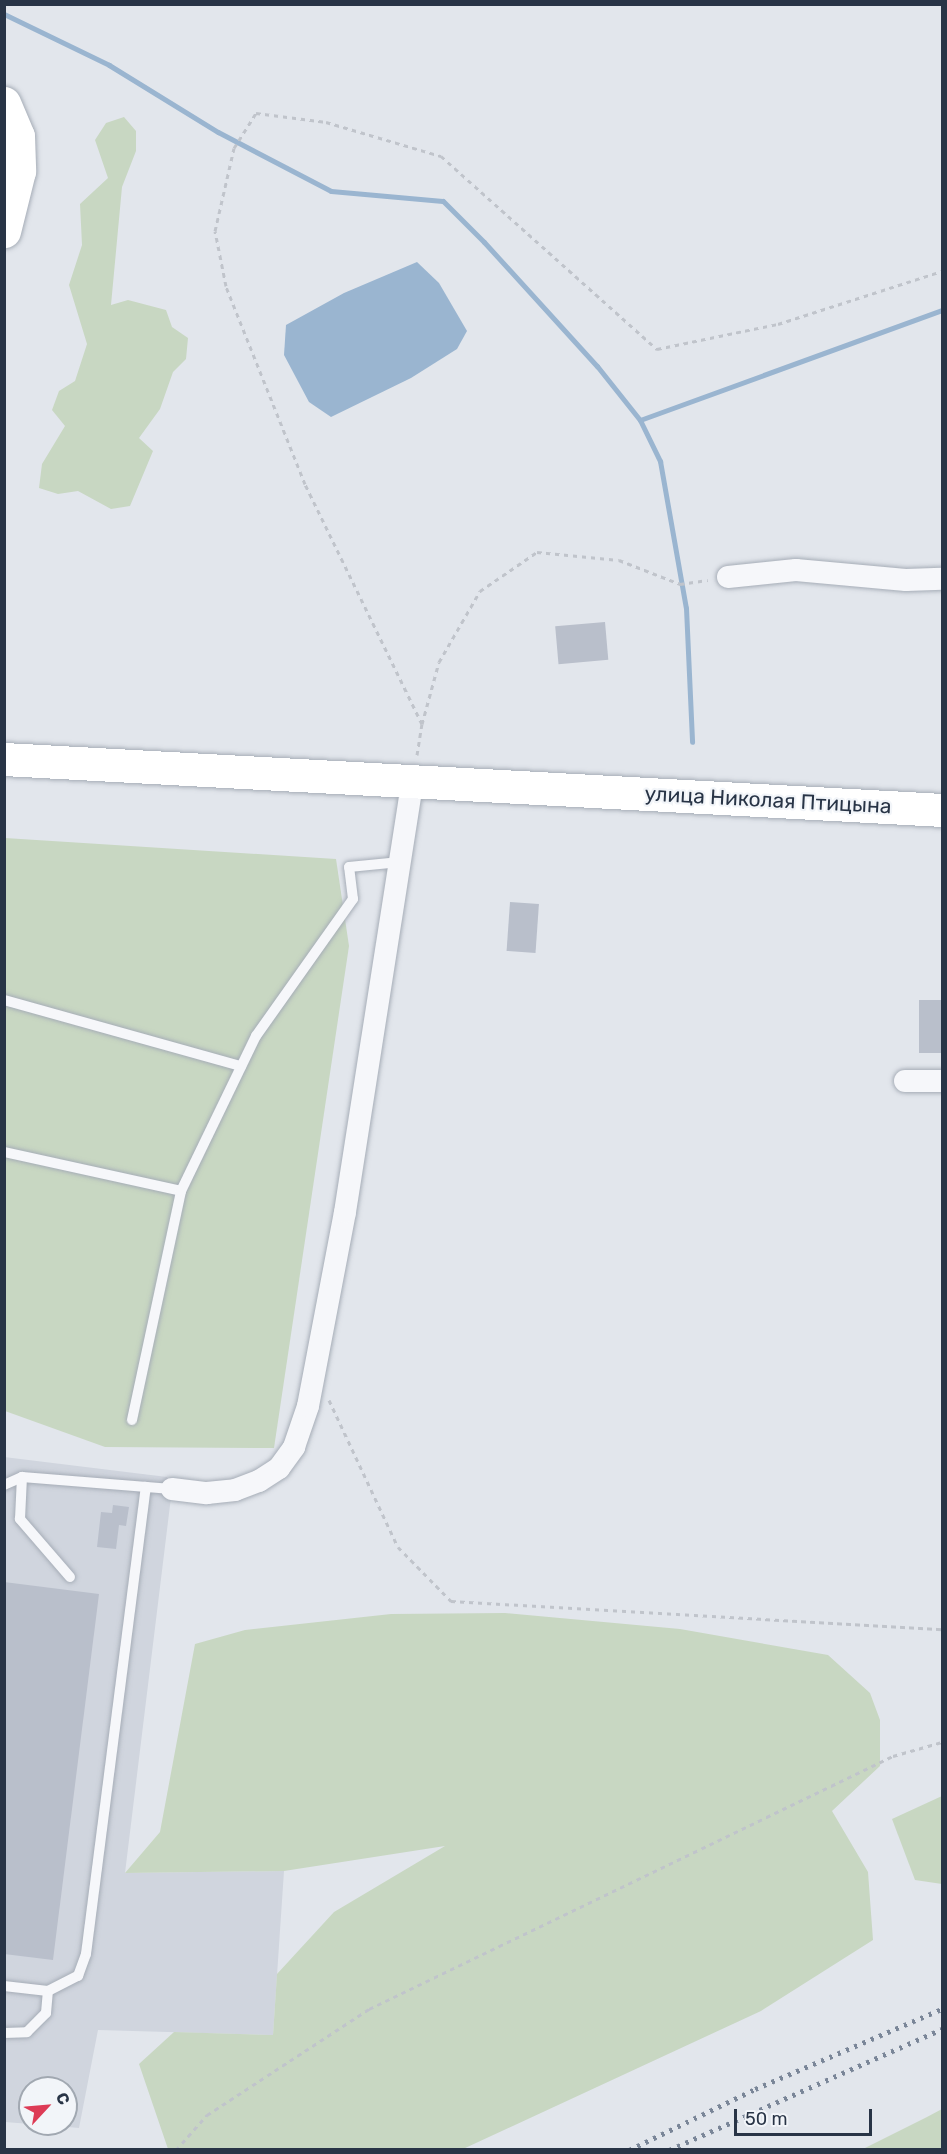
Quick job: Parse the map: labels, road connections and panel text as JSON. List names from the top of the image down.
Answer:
{
  "streets": {
    "main road": ["улица Николая Птицына"]
  },
  "scale_bar": "50 m",
  "north": "top right"
}
